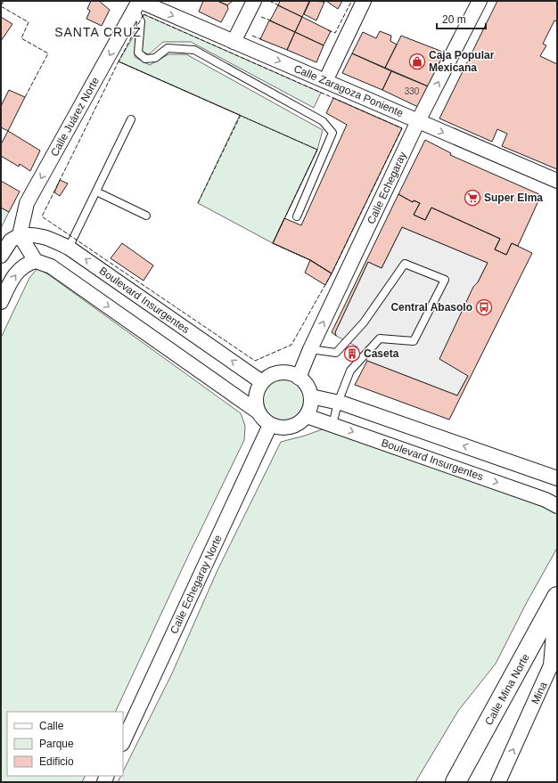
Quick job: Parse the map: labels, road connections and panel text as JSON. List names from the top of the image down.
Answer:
{
  "streets": {
    "street": [
      "Calle Zaragoza Poniente",
      "Calle Juárez Norte",
      "Calle Echegaray",
      "Boulevard Insurgentes",
      "Calle Echegaray Norte",
      "Calle Mina Norte",
      "Mina"
    ]
  },
  "crossings": [
    ["Calle Zaragoza Poniente", "Calle Juárez Norte"],
    ["Calle Zaragoza Poniente", "Calle Echegaray"],
    ["Calle Juárez Norte", "Boulevard Insurgentes"],
    ["Calle Echegaray", "Boulevard Insurgentes"],
    ["Calle Echegaray", "Calle Echegaray Norte"],
    ["Boulevard Insurgentes", "Calle Echegaray Norte"],
    ["Calle Mina Norte", "Mina"]
  ],
  "one_way": [
    "Calle Zaragoza Poniente",
    "Calle Juárez Norte",
    "Calle Echegaray",
    "Mina"
  ],
  "districts": ["SANTA CRUZ"],
  "places": {
    "shop": ["Caja Popular Mexicana"],
    "supermarket": ["Super Elma"],
    "bus stop": ["Central Abasolo"],
    "building": ["Caseta"]
  },
  "house_numbers": ["330"],
  "legend": ["Calle", "Parque", "Edificio"],
  "scale_bar": "20 m"
}
